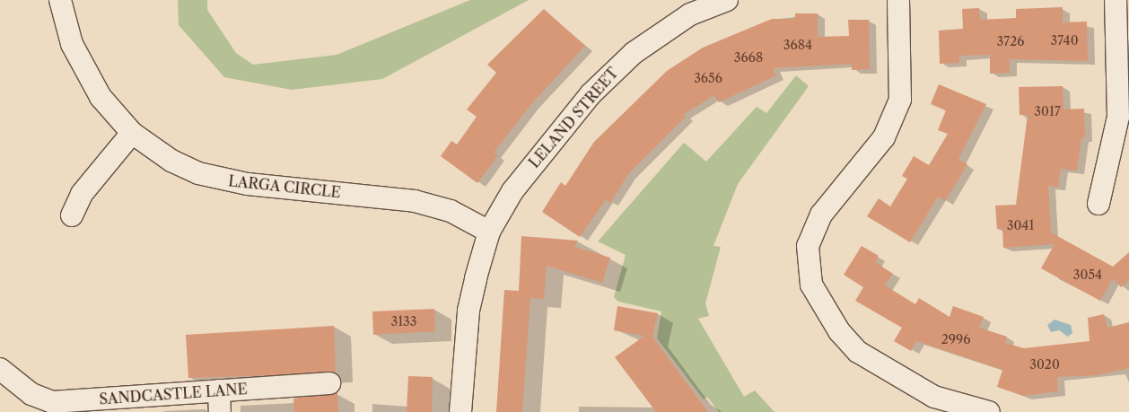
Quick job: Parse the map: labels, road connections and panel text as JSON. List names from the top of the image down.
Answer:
{
  "streets": {
    "street": ["LELAND STREET", "LARGA CIRCLE", "SANDCASTLE LANE"]
  },
  "crossings": [
    ["LELAND STREET", "LARGA CIRCLE"]
  ],
  "house_numbers": [
    "3740",
    "3726",
    "3684",
    "3668",
    "3656",
    "3017",
    "3041",
    "3054",
    "3133",
    "2996",
    "3020"
  ]
}
